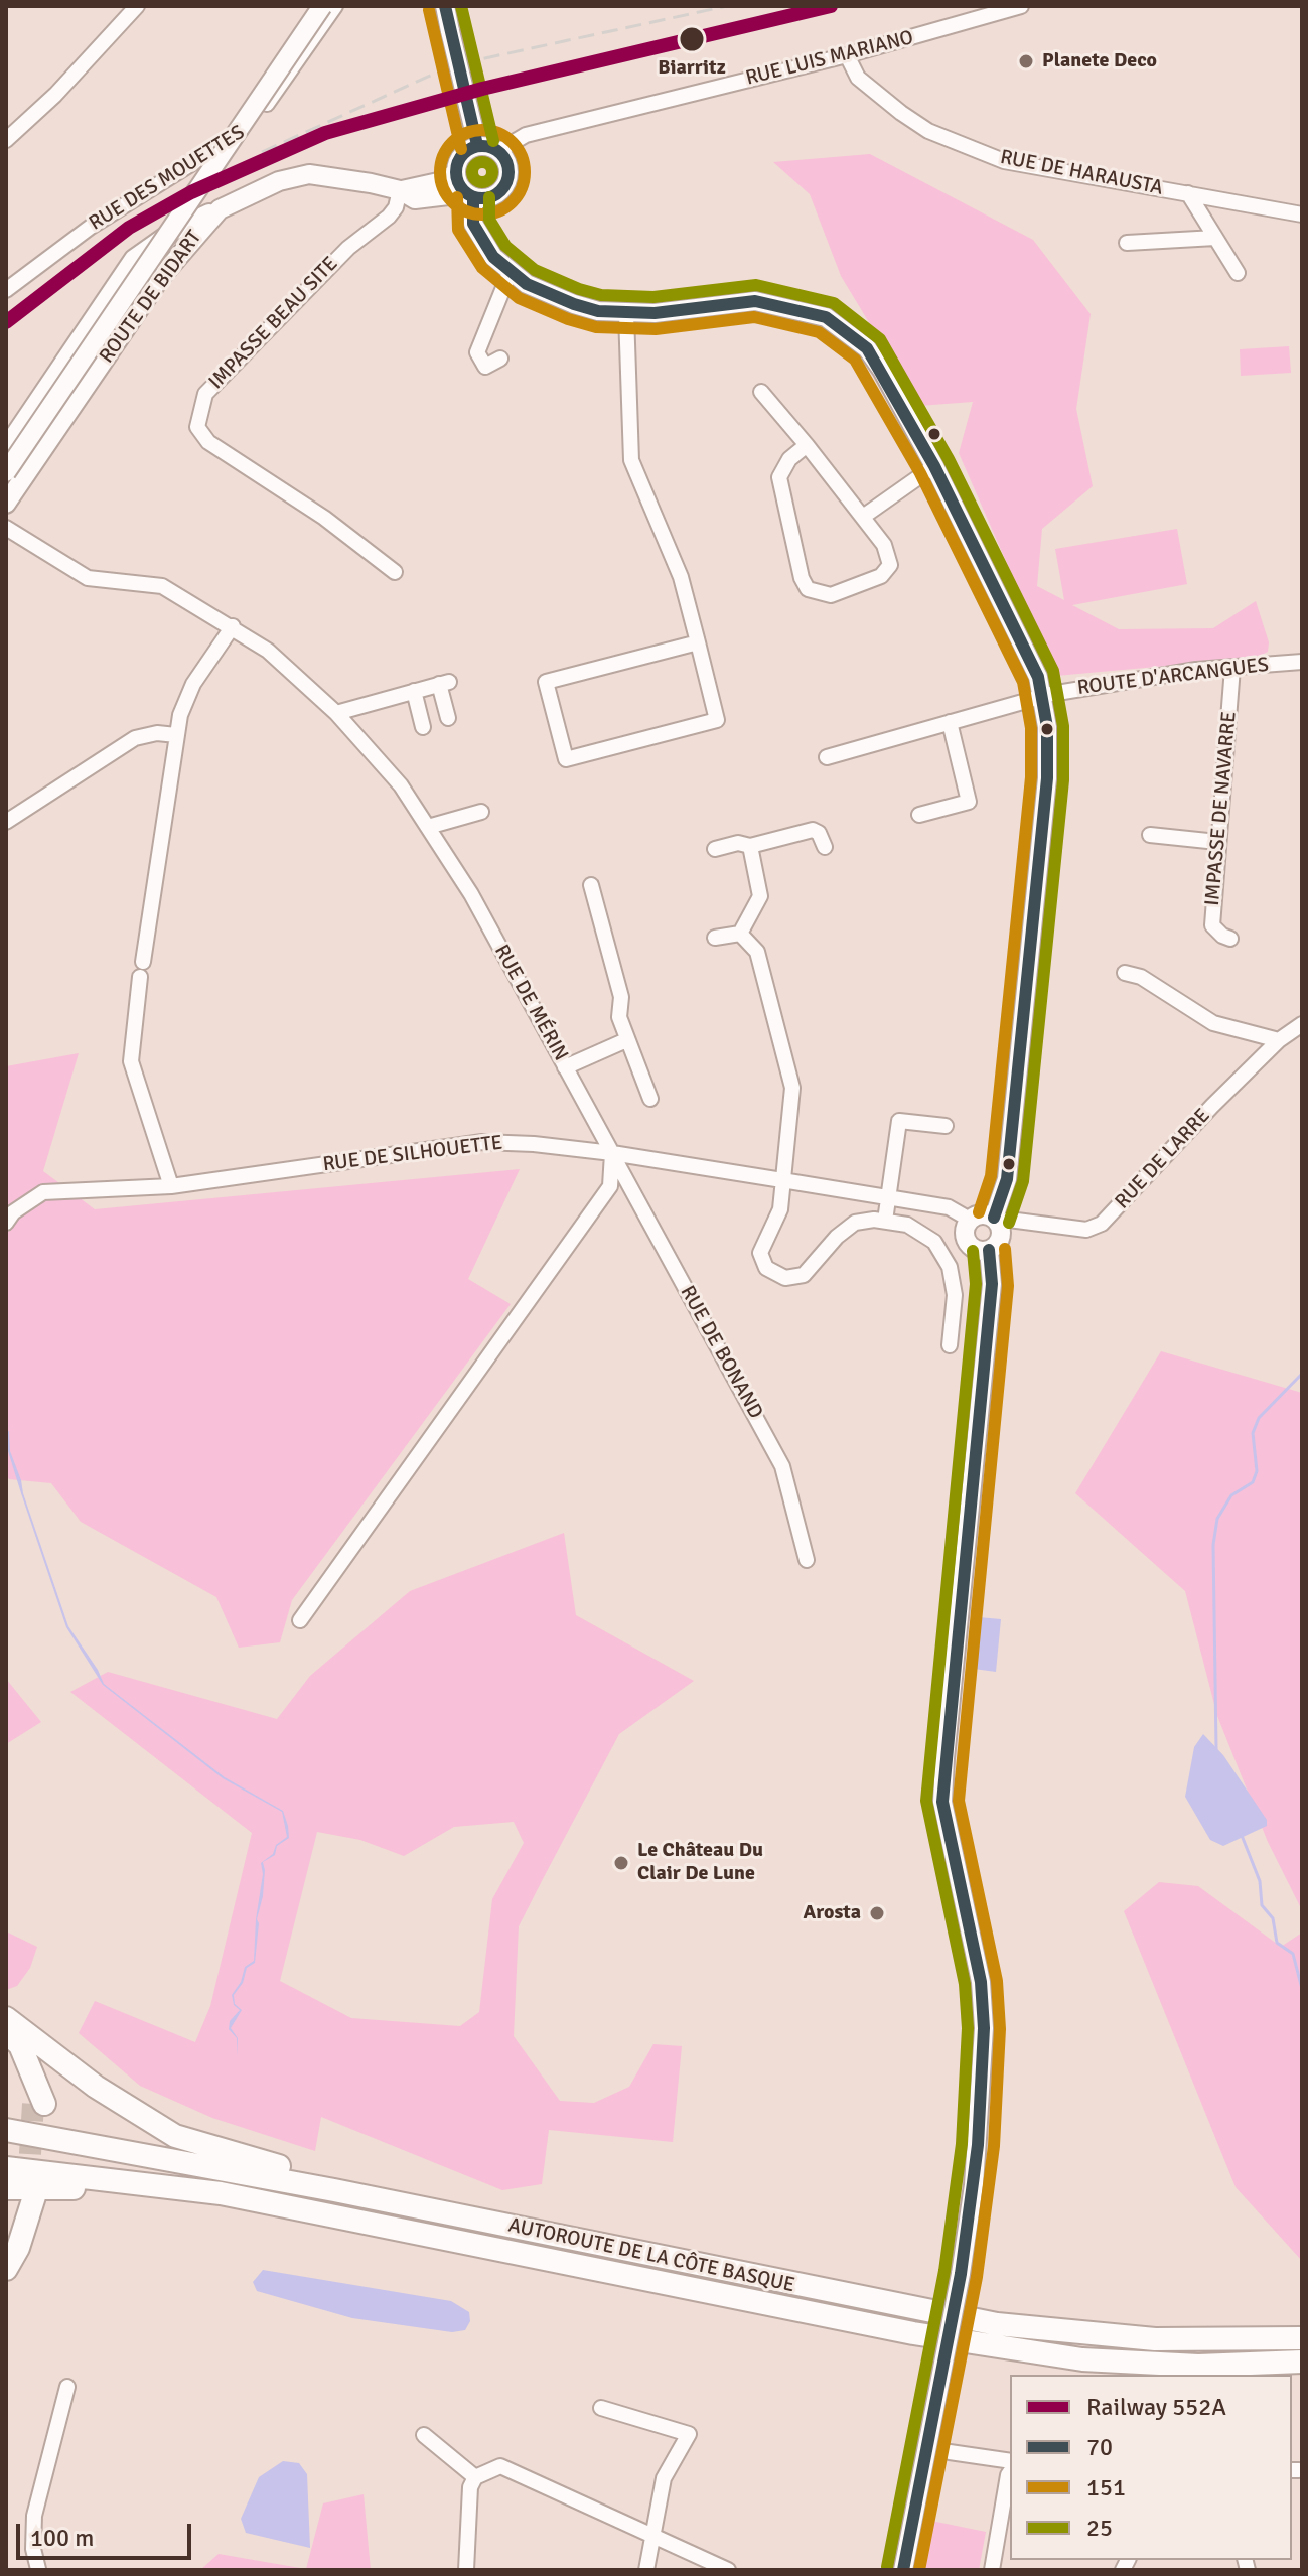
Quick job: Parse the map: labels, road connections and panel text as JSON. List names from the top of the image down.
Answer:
{
  "streets": {
    "highway": ["AUTOROUTE DE LA CÔTE BASQUE"],
    "main road": ["ROUTE DE BIDART"],
    "street": [
      "RUE LUIS MARIANO",
      "RUE DE HARAUSTA",
      "RUE DES MOUETTES",
      "IMPASSE BEAU SITE",
      "ROUTE D'ARCANGUES",
      "IMPASSE DE NAVARRE",
      "RUE DE MÉRIN",
      "RUE DE SILHOUETTE",
      "RUE DE LARRE",
      "RUE DE BONAND"
    ]
  },
  "crossings": [
    ["RUE LUIS MARIANO", "RUE DE HARAUSTA"],
    ["RUE LUIS MARIANO", "ROUTE DE BIDART"],
    ["ROUTE DE BIDART", "IMPASSE BEAU SITE"],
    ["ROUTE D'ARCANGUES", "IMPASSE DE NAVARRE"],
    ["RUE DE MÉRIN", "RUE DE SILHOUETTE"],
    ["RUE DE MÉRIN", "RUE DE BONAND"],
    ["RUE DE SILHOUETTE", "RUE DE LARRE"],
    ["RUE DE SILHOUETTE", "RUE DE BONAND"]
  ],
  "places": [
    "Biarritz",
    "Planete Deco",
    "Le Château Du Clair De Lune",
    "Arosta"
  ],
  "lines": [
    "rail line 552A",
    "transit line 70",
    "transit line 25",
    "transit line 151"
  ],
  "legend": [
    "Railway 552A",
    "70",
    "151",
    "25"
  ],
  "scale_bar": "100 m"
}
